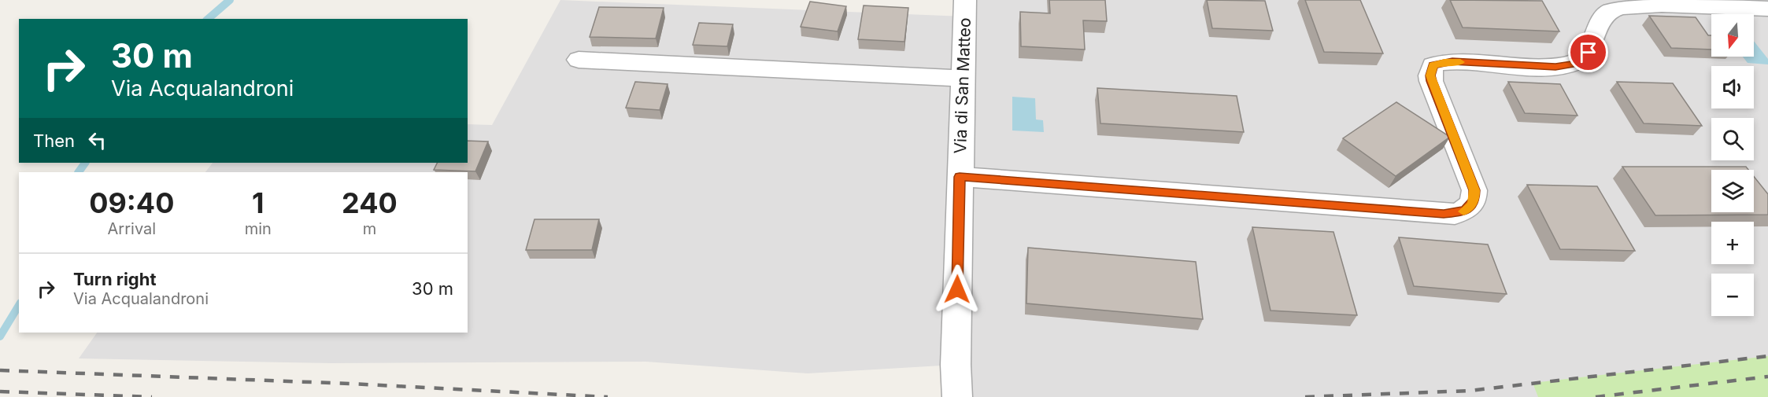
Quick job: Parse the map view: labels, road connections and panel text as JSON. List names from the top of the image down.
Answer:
{
  "streets": {
    "street": ["Via di San Matteo"]
  },
  "north": "bottom",
  "page": {
    "map_buttons": ["+", "−"],
    "turn": ["30 m", "Via Acqualandroni"],
    "then": "Then",
    "eta": [
      "09:40",
      "Arrival",
      "1",
      "min",
      "240",
      "m"
    ],
    "list": [
      {
        "name": "Turn right",
        "note": "Via Acqualandroni",
        "value": "30 m"
      }
    ]
  }
}
